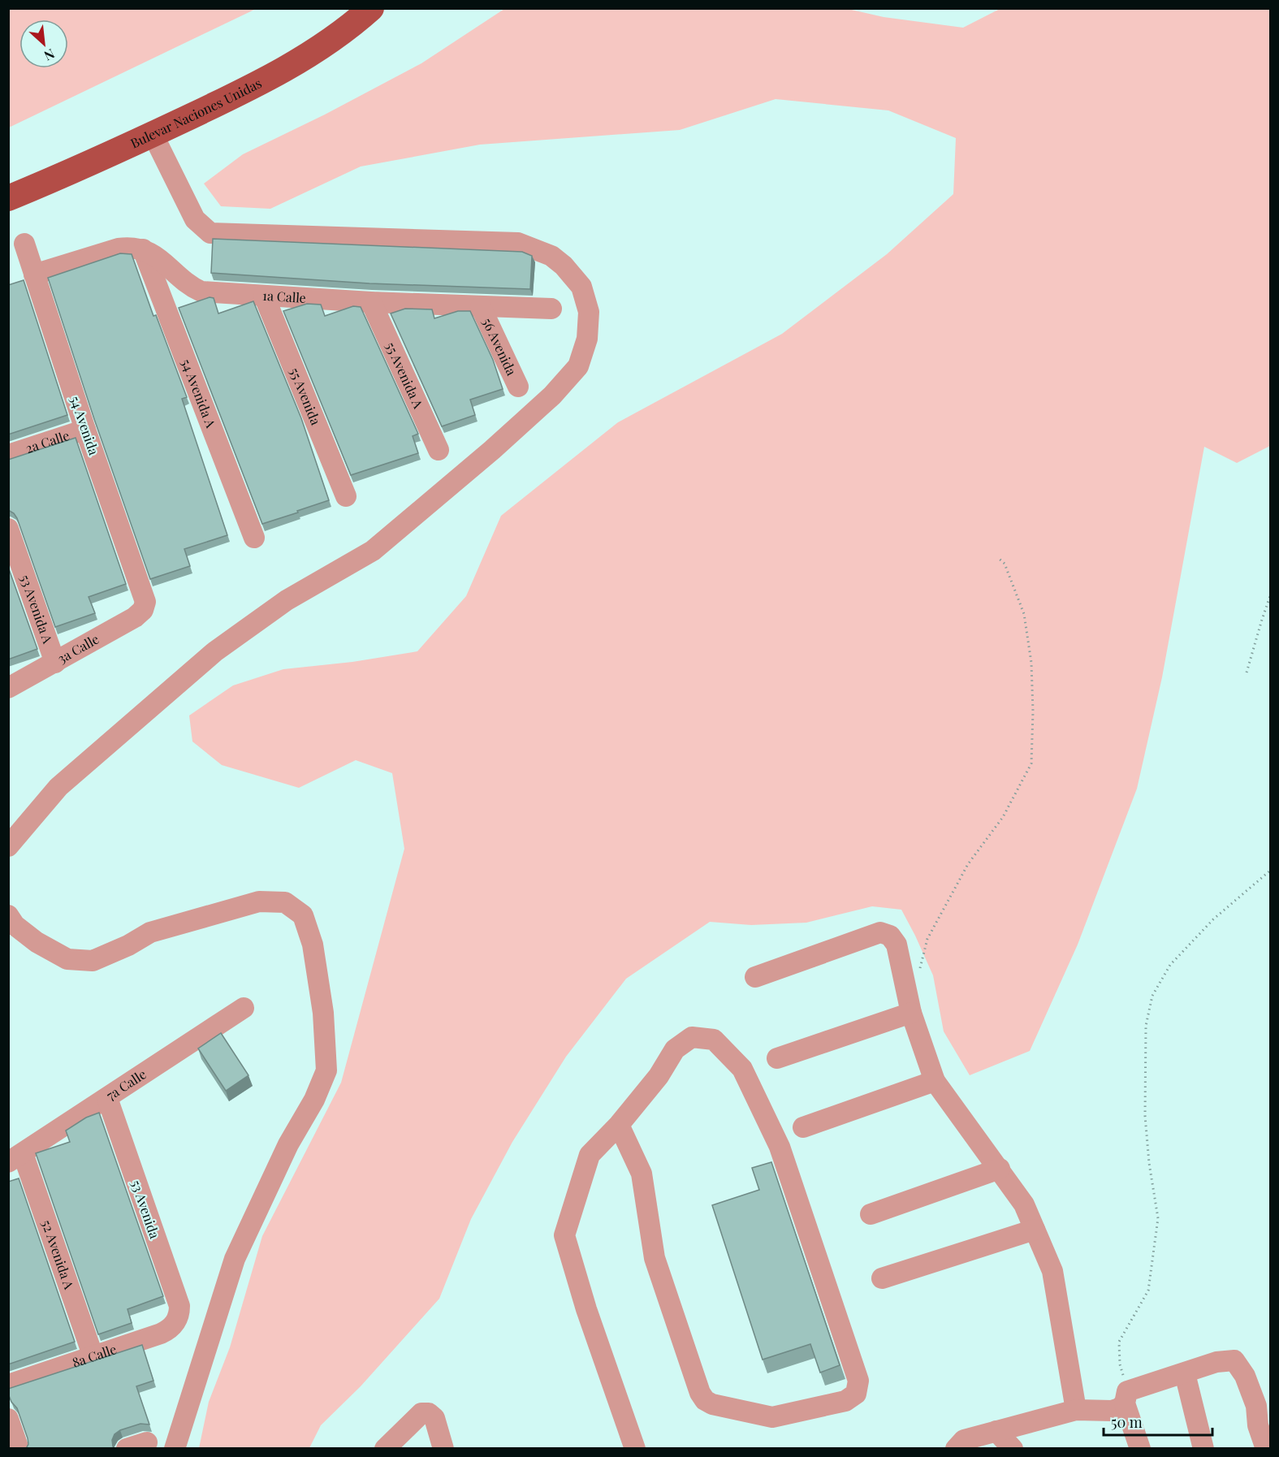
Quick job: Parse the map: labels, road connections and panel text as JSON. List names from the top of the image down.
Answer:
{
  "streets": {
    "main road": ["Bulevar Naciones Unidas"],
    "street": [
      "1a Calle",
      "56 Avenida",
      "55 Avenida A",
      "54 Avenida A",
      "55 Avenida",
      "54 Avenida",
      "2a Calle",
      "53 Avenida A",
      "3a Calle",
      "7a Calle",
      "53 Avenida",
      "52 Avenida A",
      "8a Calle"
    ]
  },
  "crossings": [
    ["1a Calle", "56 Avenida"],
    ["1a Calle", "55 Avenida A"],
    ["1a Calle", "54 Avenida A"],
    ["1a Calle", "55 Avenida"],
    ["54 Avenida", "2a Calle"],
    ["54 Avenida", "3a Calle"],
    ["53 Avenida A", "3a Calle"],
    ["7a Calle", "53 Avenida"],
    ["7a Calle", "52 Avenida A"],
    ["53 Avenida", "8a Calle"],
    ["52 Avenida A", "8a Calle"]
  ],
  "scale_bar": "50 m",
  "north": "bottom right"
}
